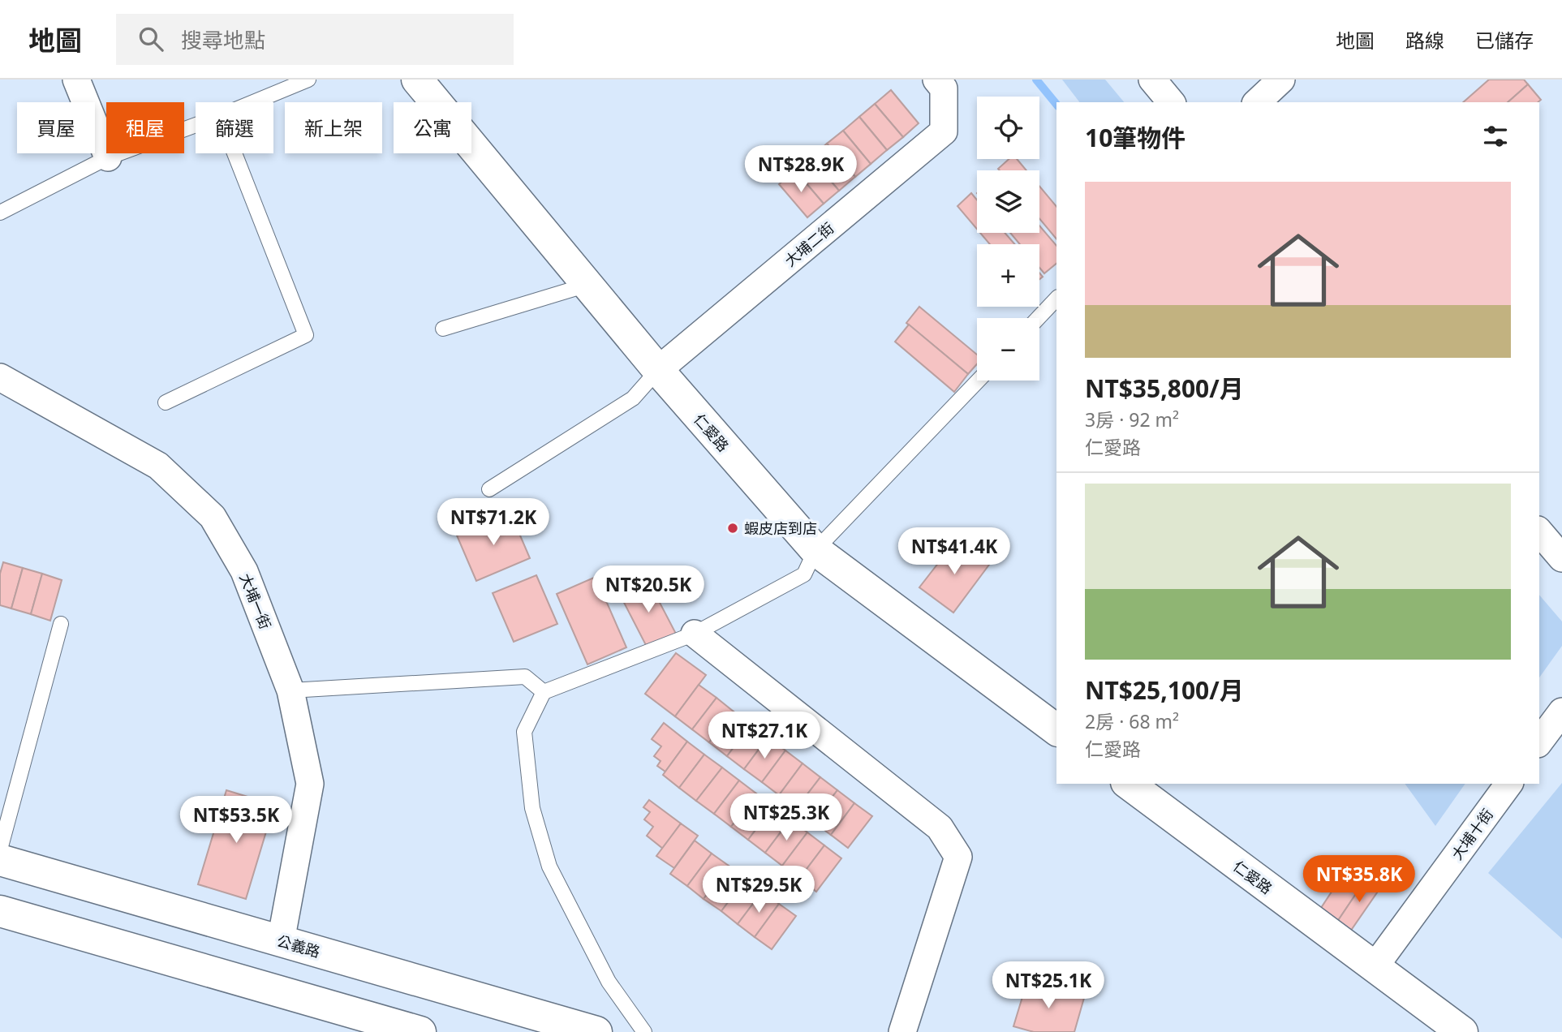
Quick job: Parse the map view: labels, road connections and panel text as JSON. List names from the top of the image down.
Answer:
{
  "streets": {
    "street": [
      "大埔二街",
      "仁愛路",
      "大埔一街",
      "大埔十街",
      "公義路"
    ]
  },
  "crossings": [
    ["大埔二街", "仁愛路"],
    ["仁愛路", "大埔十街"],
    ["大埔一街", "公義路"]
  ],
  "places": ["蝦皮店到店"],
  "page": {
    "header": "地圖",
    "search": "搜尋地點",
    "nav": ["地圖", "路線", "已儲存"],
    "map_buttons": ["+", "−"],
    "chip": [
      "買屋",
      "租屋",
      "篩選",
      "新上架",
      "公寓"
    ],
    "heading": "10筆物件",
    "price": [
      "NT$28.9K",
      "NT$71.2K",
      "NT$41.4K",
      "NT$20.5K",
      "NT$27.1K",
      "NT$25.3K",
      "NT$53.5K",
      "NT$35.8K",
      "NT$29.5K",
      "NT$25.1K"
    ],
    "list": [
      {
        "name": "NT$35,800/月",
        "note": "3房 · 92 m² · 仁愛路"
      },
      {
        "name": "NT$25,100/月",
        "note": "2房 · 68 m² · 仁愛路"
      }
    ]
  }
}
